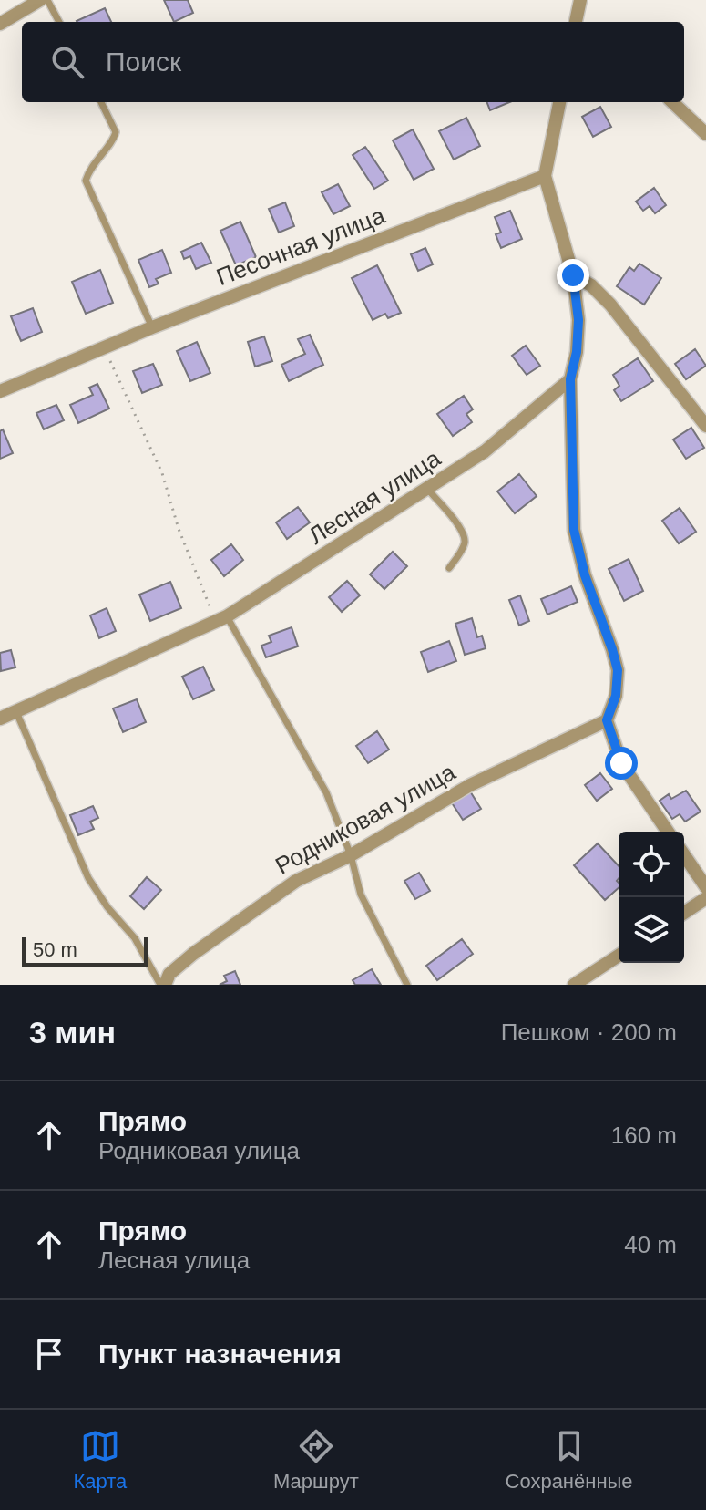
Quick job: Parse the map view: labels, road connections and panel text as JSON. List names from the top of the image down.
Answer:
{
  "streets": {
    "street": ["Песочная улица", "Лесная улица", "Родниковая улица"]
  },
  "scale_bar": "50 m",
  "page": {
    "search": "Поиск",
    "scale": "50 m",
    "heading": ["3 мин", "Пешком · 200 m"],
    "list": [
      ["Прямо", "Родниковая улица", "160 m"],
      ["Прямо", "Лесная улица", "40 m"],
      "Пункт назначения"
    ],
    "nav": ["Карта", "Маршрут", "Сохранённые"]
  }
}
